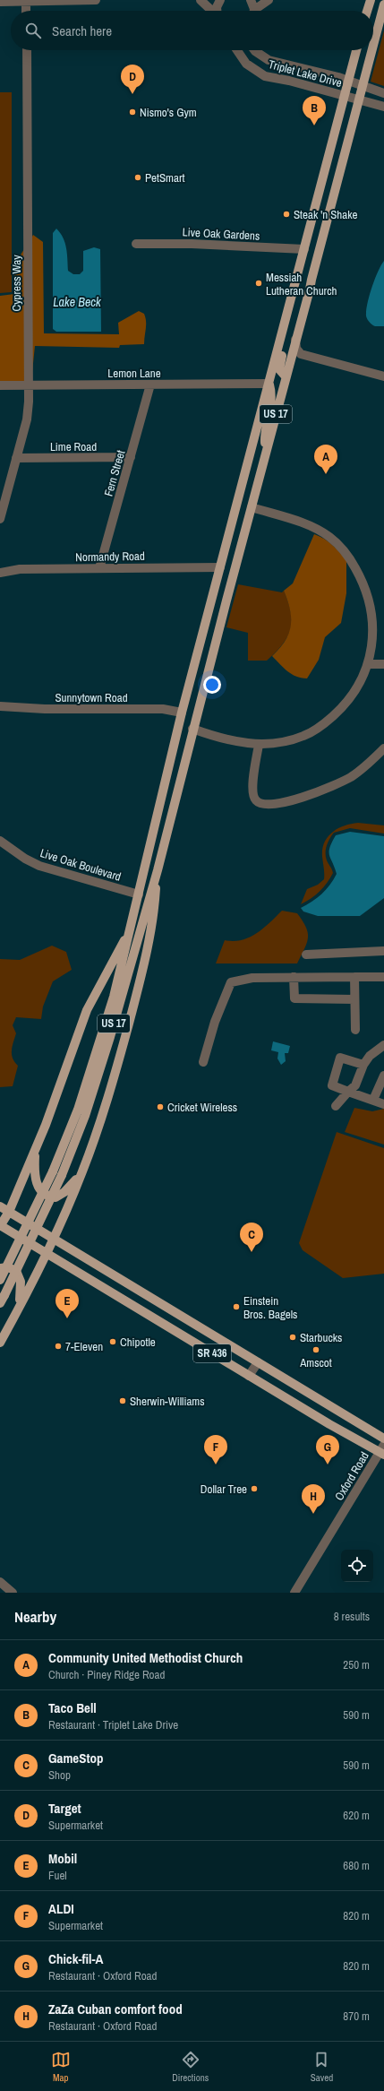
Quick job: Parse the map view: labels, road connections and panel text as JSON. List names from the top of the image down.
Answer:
{
  "streets": {
    "main road": ["US 17", "SR 436"],
    "street": [
      "Triplet Lake Drive",
      "Live Oak Gardens",
      "Cypress Way",
      "Lemon Lane",
      "Lime Road",
      "Fern Street",
      "Normandy Road",
      "Sunnytown Road",
      "Live Oak Boulevard",
      "Oxford Road"
    ]
  },
  "crossings": [
    ["Triplet Lake Drive", "US 17"],
    ["Live Oak Gardens", "US 17"],
    ["Cypress Way", "Lemon Lane"],
    ["Cypress Way", "Lime Road"],
    ["Lemon Lane", "US 17"],
    ["Lemon Lane", "Fern Street"],
    ["US 17", "Normandy Road"],
    ["US 17", "Sunnytown Road"],
    ["US 17", "Live Oak Boulevard"],
    ["Lime Road", "Fern Street"],
    ["Fern Street", "Normandy Road"],
    ["SR 436", "Oxford Road"]
  ],
  "water": ["Lake Beck"],
  "places": [
    "Nismo's Gym",
    "PetSmart",
    "Steak 'n Shake",
    "Messiah Lutheran Church",
    "Cricket Wireless",
    "Einstein Bros. Bagels",
    "Starbucks",
    "Chipotle",
    "7-Eleven",
    "Amscot",
    "Sherwin-Williams",
    "Dollar Tree"
  ],
  "page": {
    "search": "Search here",
    "pins": [
      "D",
      "B",
      "A",
      "C",
      "E",
      "F",
      "G",
      "H"
    ],
    "heading": ["Nearby", "8 results"],
    "list": [
      {
        "mark": "A",
        "name": "Community United Methodist Church",
        "note": "Church · Piney Ridge Road",
        "value": "250 m"
      },
      {
        "mark": "B",
        "name": "Taco Bell",
        "note": "Restaurant · Triplet Lake Drive",
        "value": "590 m"
      },
      {
        "mark": "C",
        "name": "GameStop",
        "note": "Shop",
        "value": "590 m"
      },
      {
        "mark": "D",
        "name": "Target",
        "note": "Supermarket",
        "value": "620 m"
      },
      {
        "mark": "E",
        "name": "Mobil",
        "note": "Fuel",
        "value": "680 m"
      },
      {
        "mark": "F",
        "name": "ALDI",
        "note": "Supermarket",
        "value": "820 m"
      },
      {
        "mark": "G",
        "name": "Chick-fil-A",
        "note": "Restaurant · Oxford Road",
        "value": "820 m"
      },
      {
        "mark": "H",
        "name": "ZaZa Cuban comfort food",
        "note": "Restaurant · Oxford Road",
        "value": "870 m"
      }
    ],
    "nav": ["Map", "Directions", "Saved"]
  }
}
